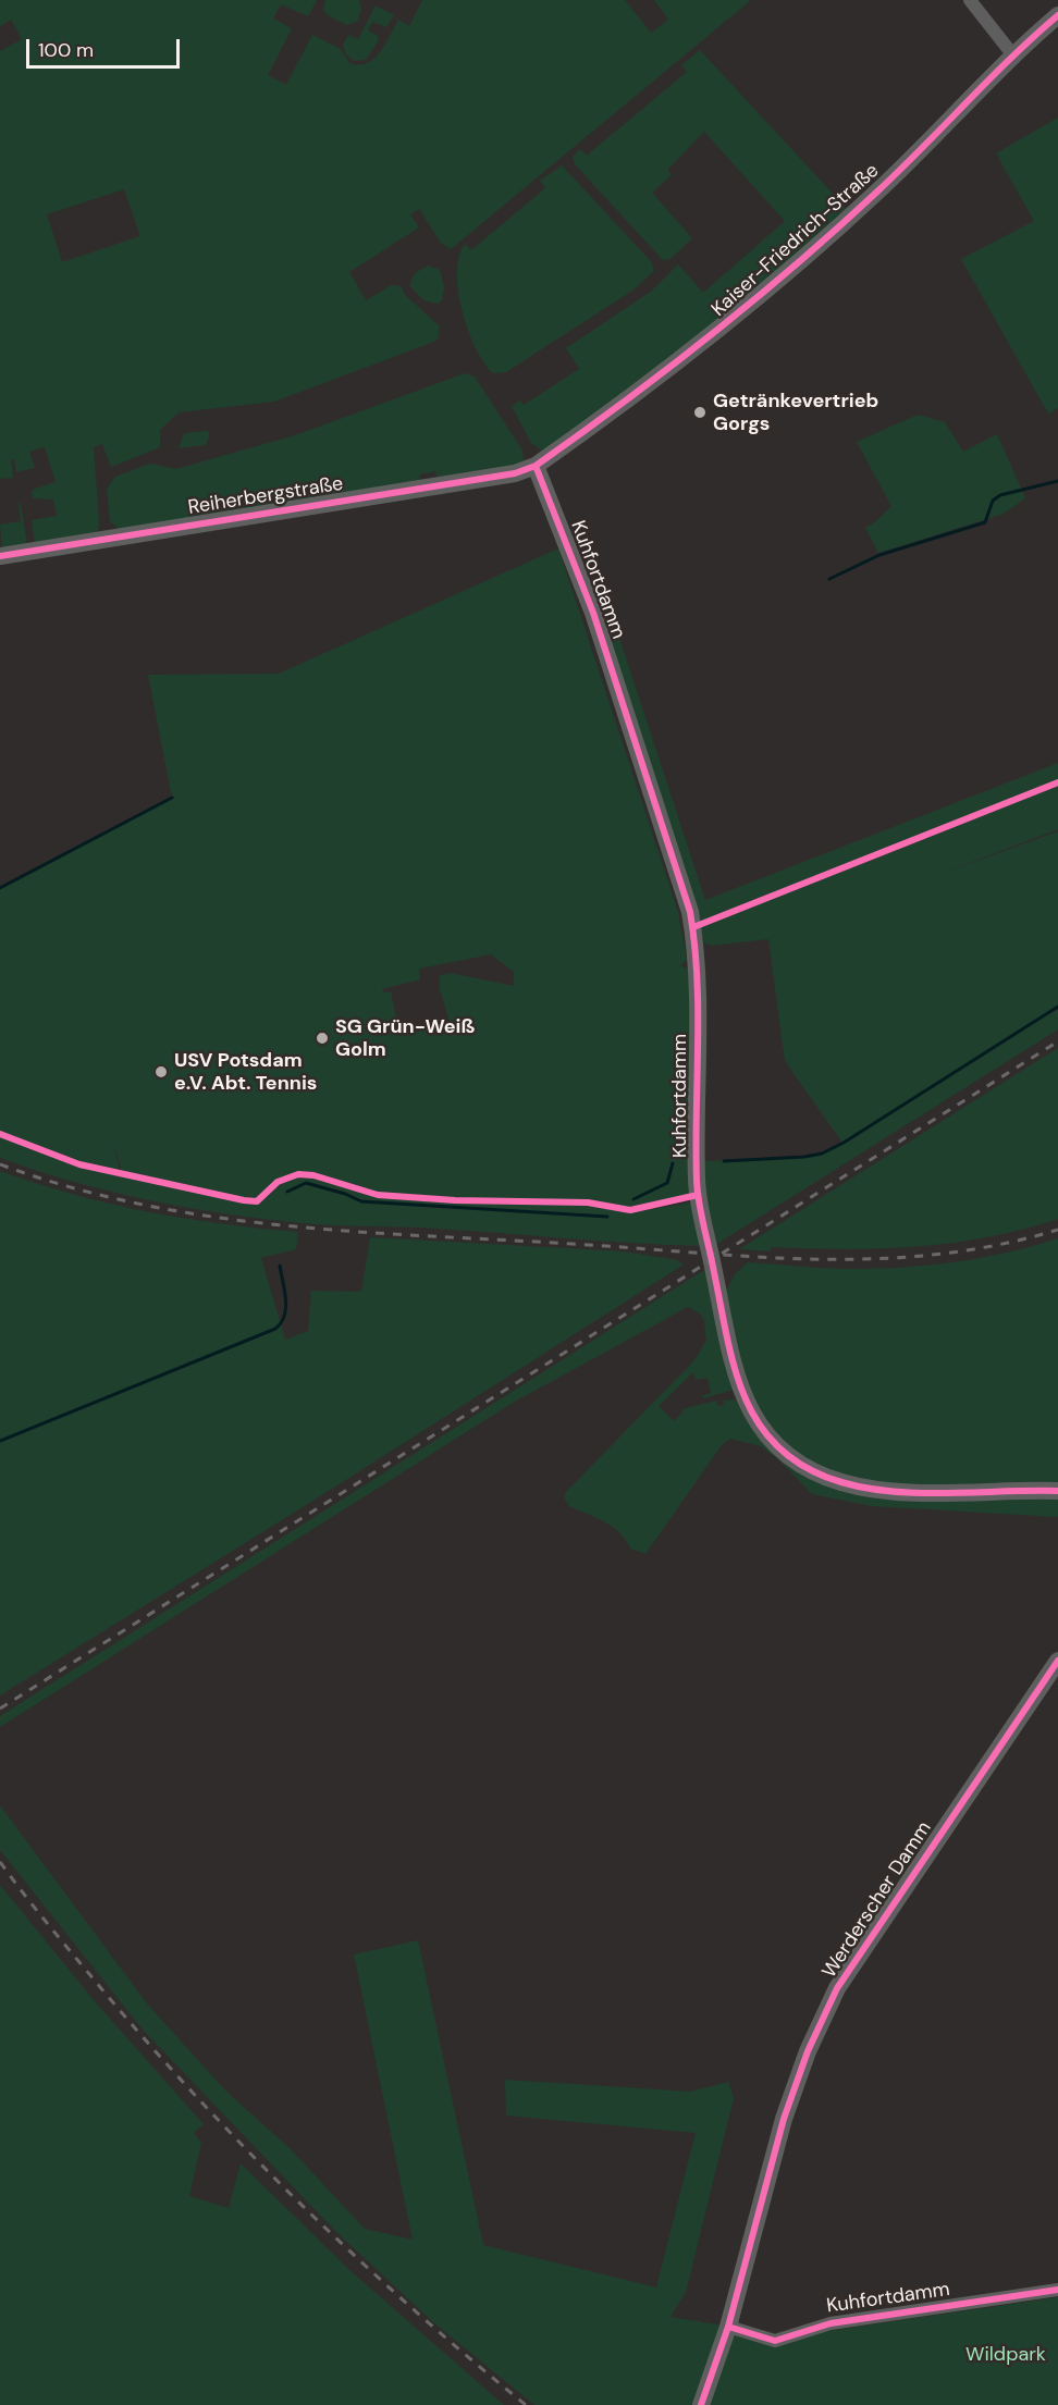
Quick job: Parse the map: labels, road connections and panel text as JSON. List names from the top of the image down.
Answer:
{
  "streets": {
    "street": [
      "Kaiser-Friedrich-Straße",
      "Reiherbergstraße",
      "Kuhfortdamm",
      "Werderscher Damm"
    ]
  },
  "crossings": [
    ["Kaiser-Friedrich-Straße", "Reiherbergstraße"],
    ["Kaiser-Friedrich-Straße", "Kuhfortdamm"],
    ["Reiherbergstraße", "Kuhfortdamm"],
    ["Kuhfortdamm", "Werderscher Damm"]
  ],
  "parks": ["Wildpark"],
  "places": ["Getränkevertrieb Gorgs", "SG Grün-Weiß Golm", "USV Potsdam e.V. Abt. Tennis"],
  "scale_bar": "100 m"
}
